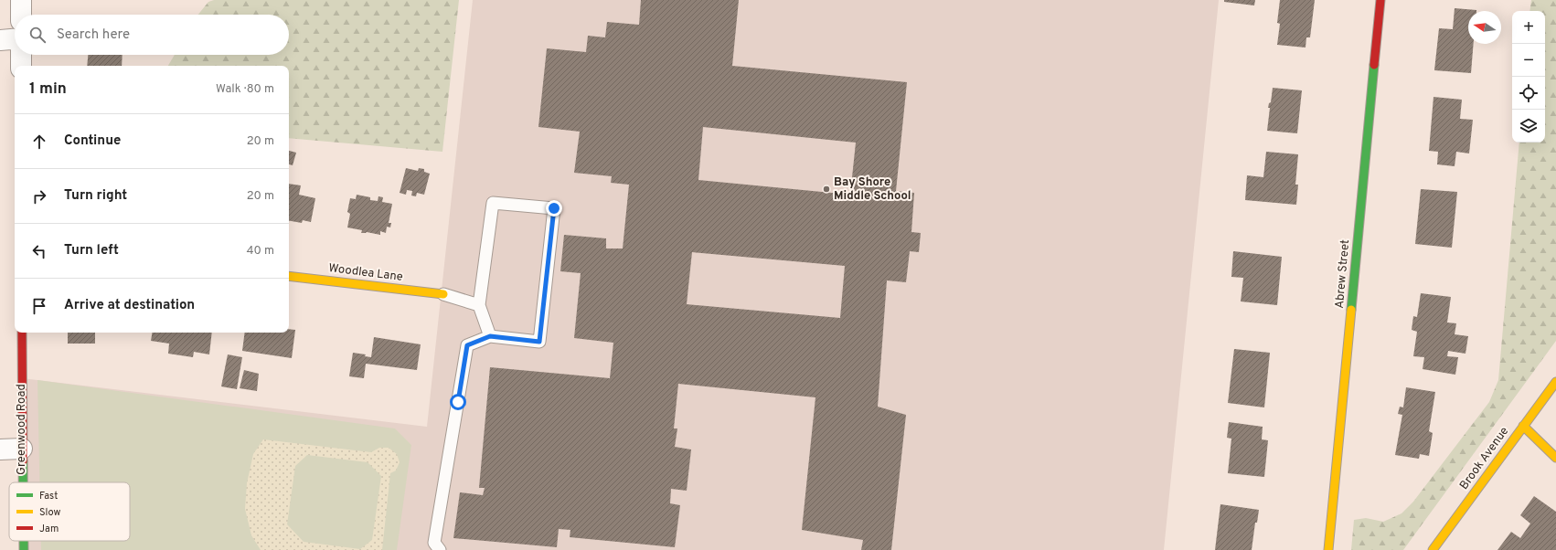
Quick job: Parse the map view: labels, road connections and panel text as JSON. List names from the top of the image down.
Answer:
{
  "streets": {
    "street": [
      "Woodlea Lane",
      "Abrew Street",
      "Greenwood Road",
      "Brook Avenue"
    ]
  },
  "places": ["Bay Shore Middle School"],
  "legend": ["Fast", "Slow", "Jam"],
  "north": "left",
  "page": {
    "map_buttons": ["+", "−"],
    "search": "Search here",
    "heading": ["1 min", "Walk · 80 m"],
    "list": [
      ["Continue", "20 m"],
      ["Turn right", "20 m"],
      ["Turn left", "40 m"],
      "Arrive at destination"
    ]
  }
}
